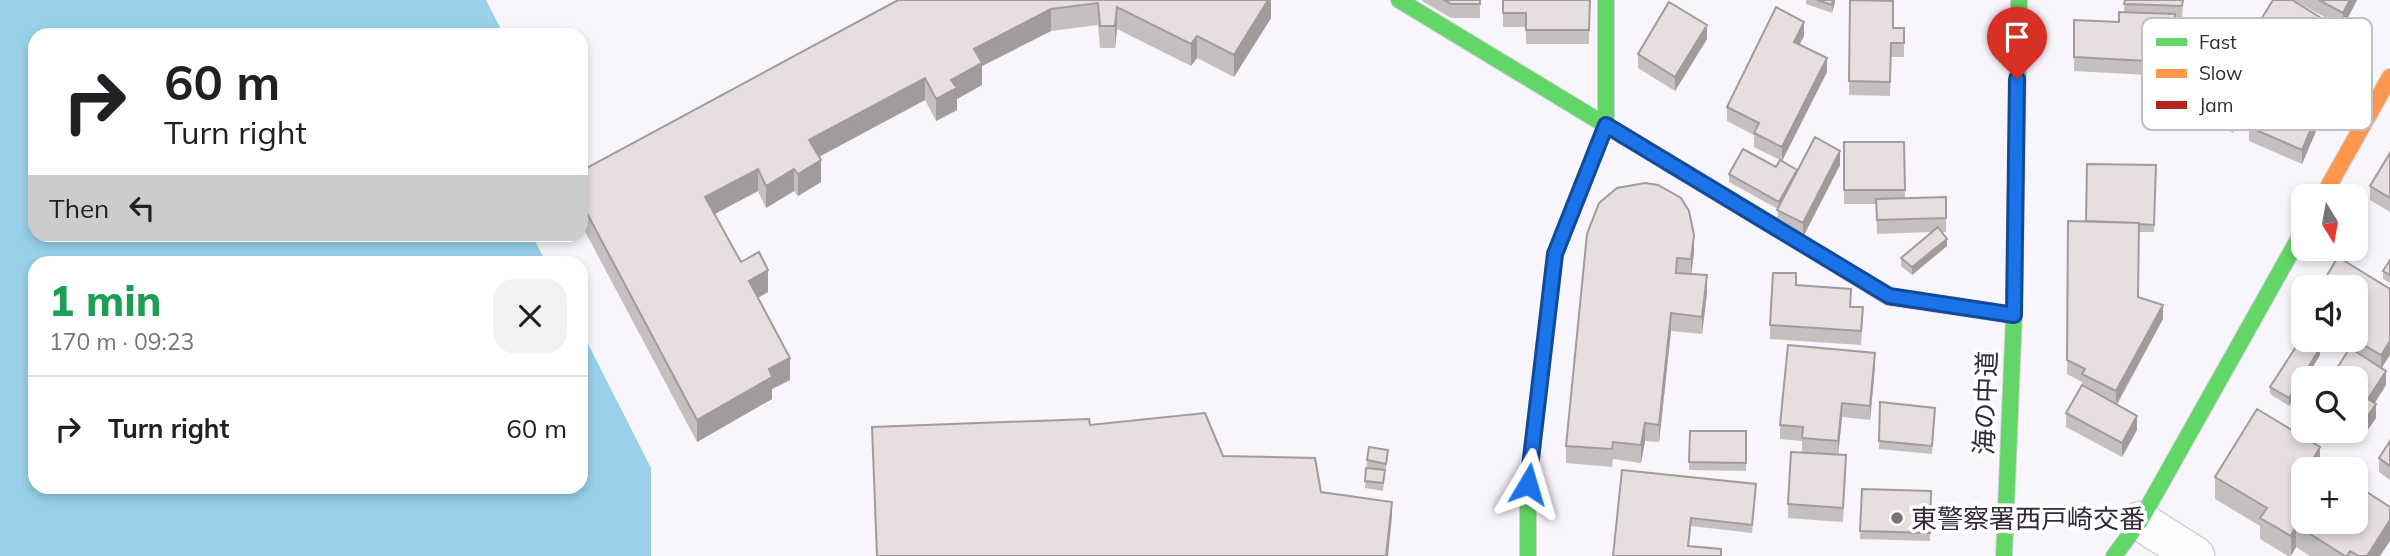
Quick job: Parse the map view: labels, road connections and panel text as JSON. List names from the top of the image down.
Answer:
{
  "streets": {
    "street": ["海の中道"]
  },
  "places": ["東警察署西戸崎交番"],
  "legend": ["Fast", "Slow", "Jam"],
  "north": "bottom",
  "page": {
    "turn": ["60 m", "Turn right"],
    "then": "Then",
    "map_buttons": "+",
    "heading": ["1 min", "170 m · 09:23"],
    "list": [
      {
        "name": "Turn right",
        "value": "60 m"
      }
    ]
  }
}
